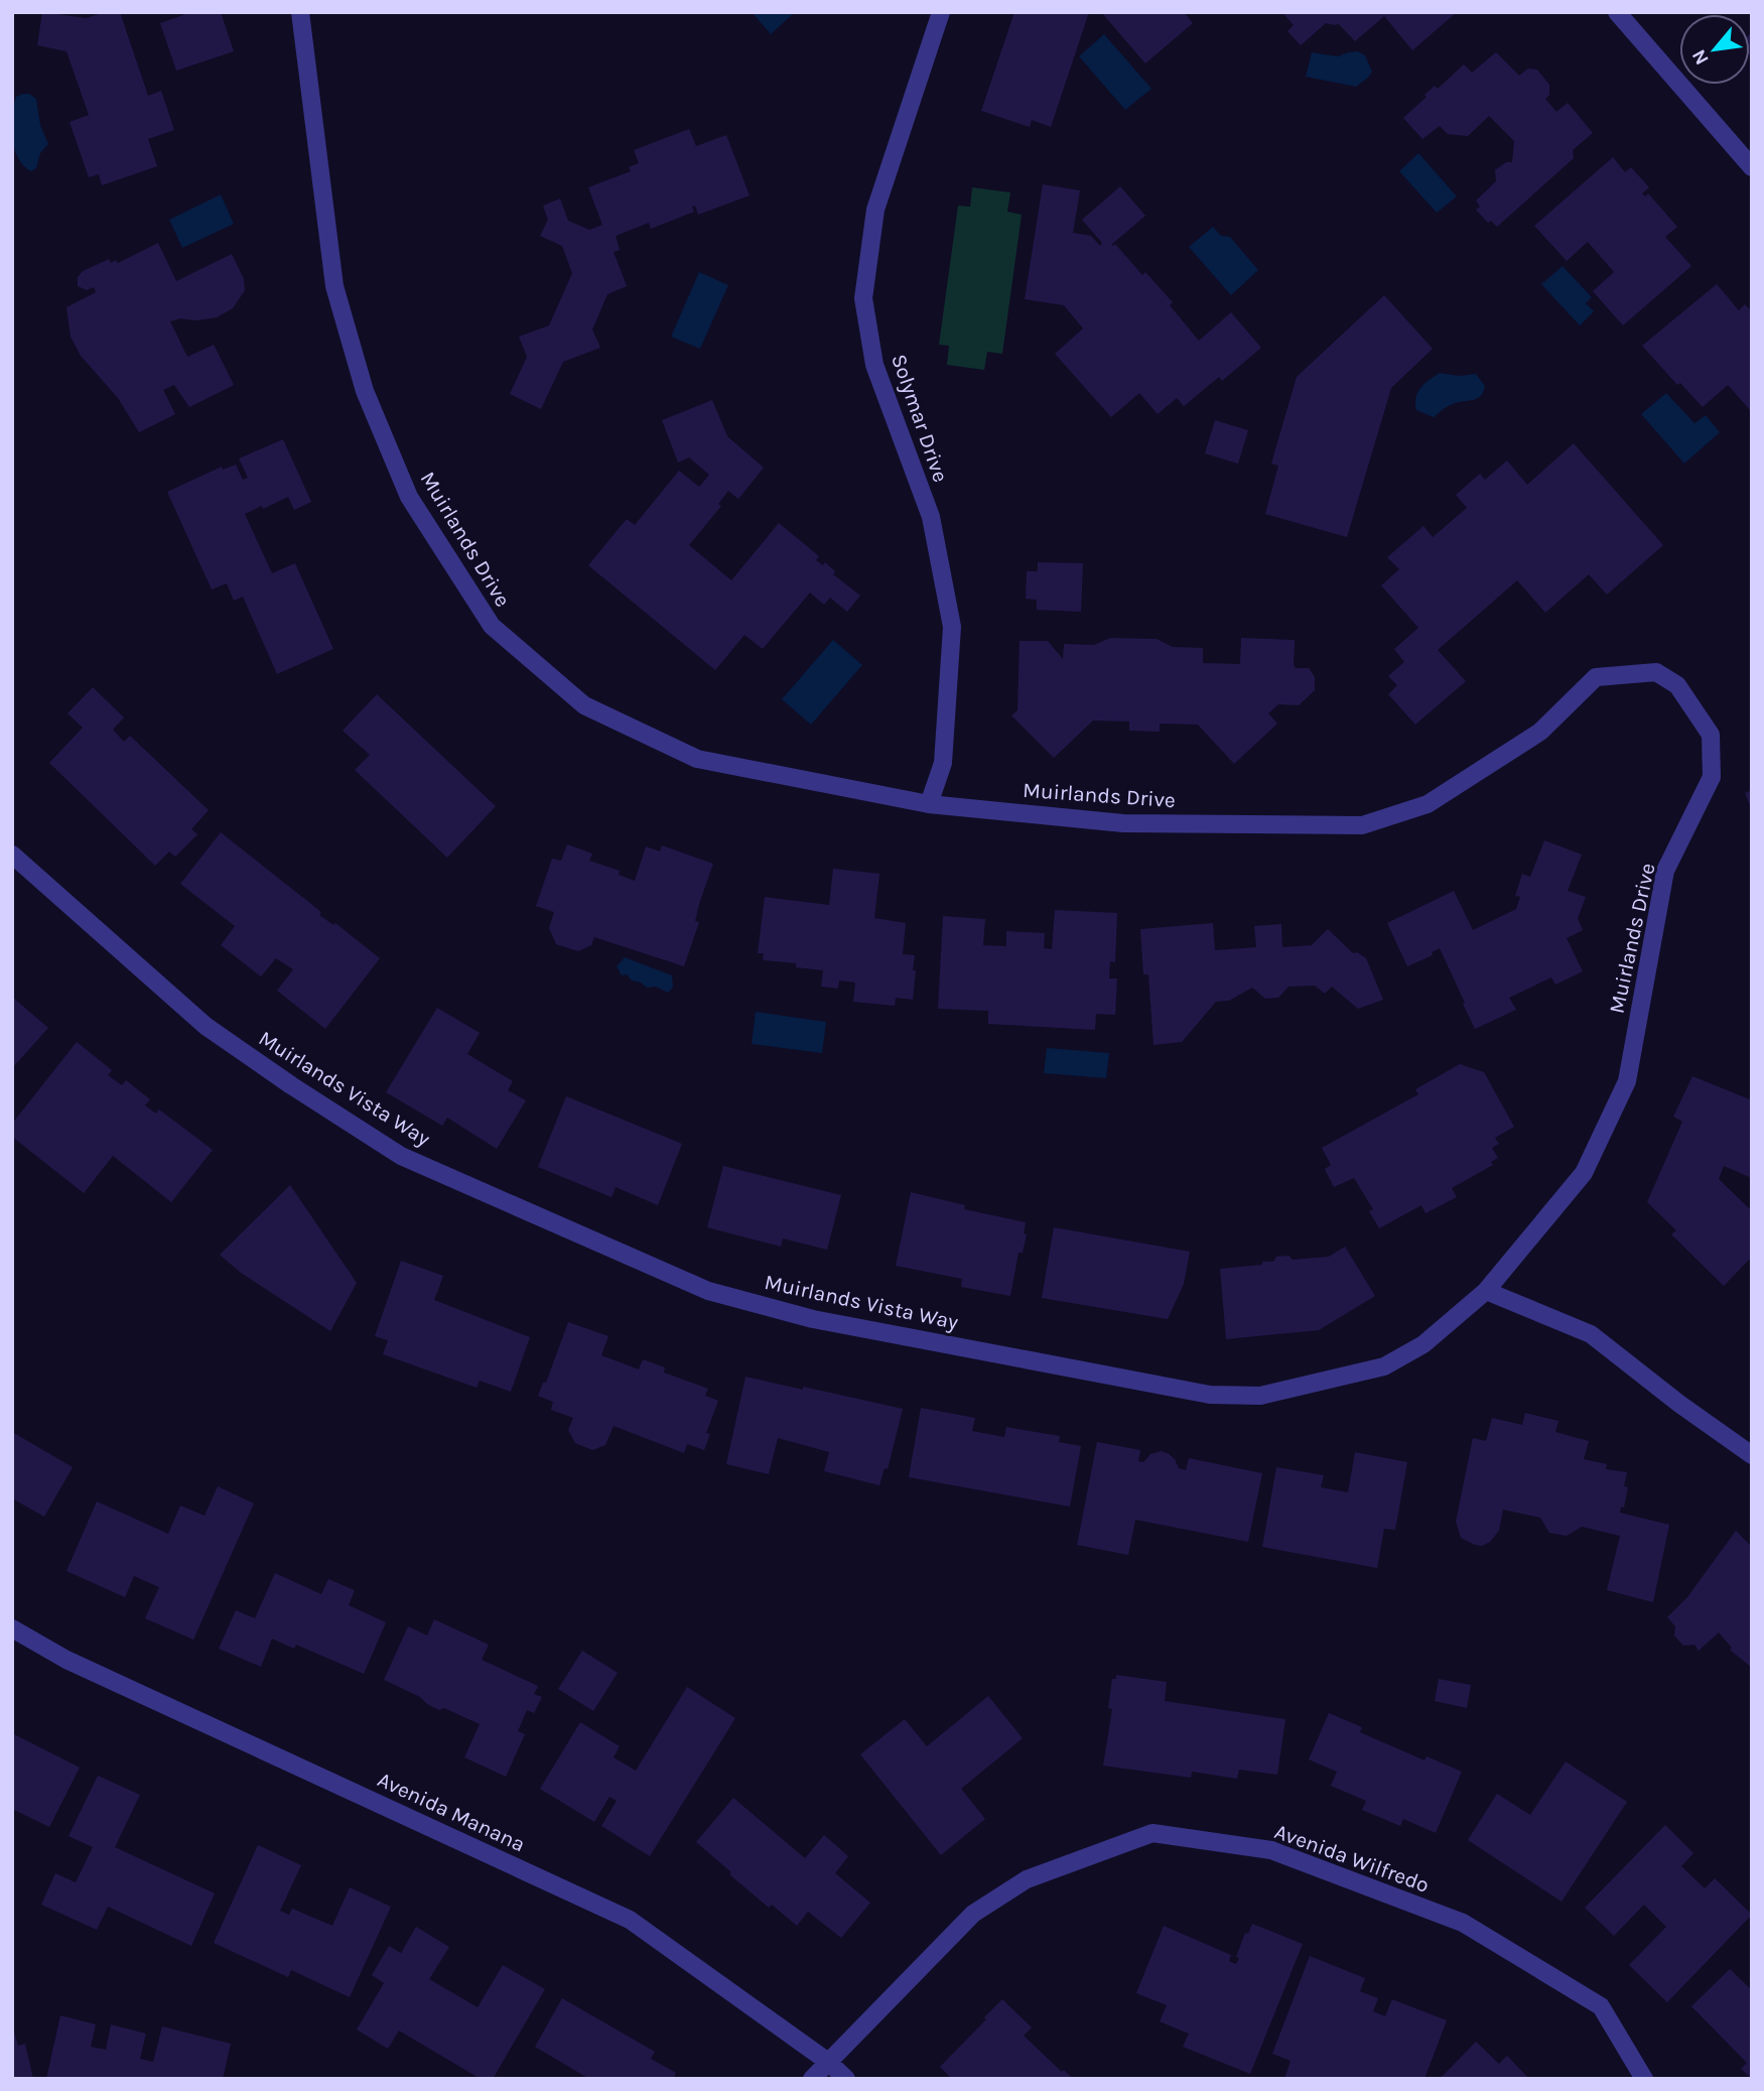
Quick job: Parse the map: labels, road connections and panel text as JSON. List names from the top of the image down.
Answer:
{
  "streets": {
    "street": [
      "Solymar Drive",
      "Muirlands Drive",
      "Muirlands Vista Way",
      "Avenida Manana",
      "Avenida Wilfredo"
    ]
  },
  "crossings": [
    ["Solymar Drive", "Muirlands Drive"],
    ["Muirlands Drive", "Muirlands Vista Way"],
    ["Avenida Manana", "Avenida Wilfredo"]
  ],
  "north": "bottom left"
}
